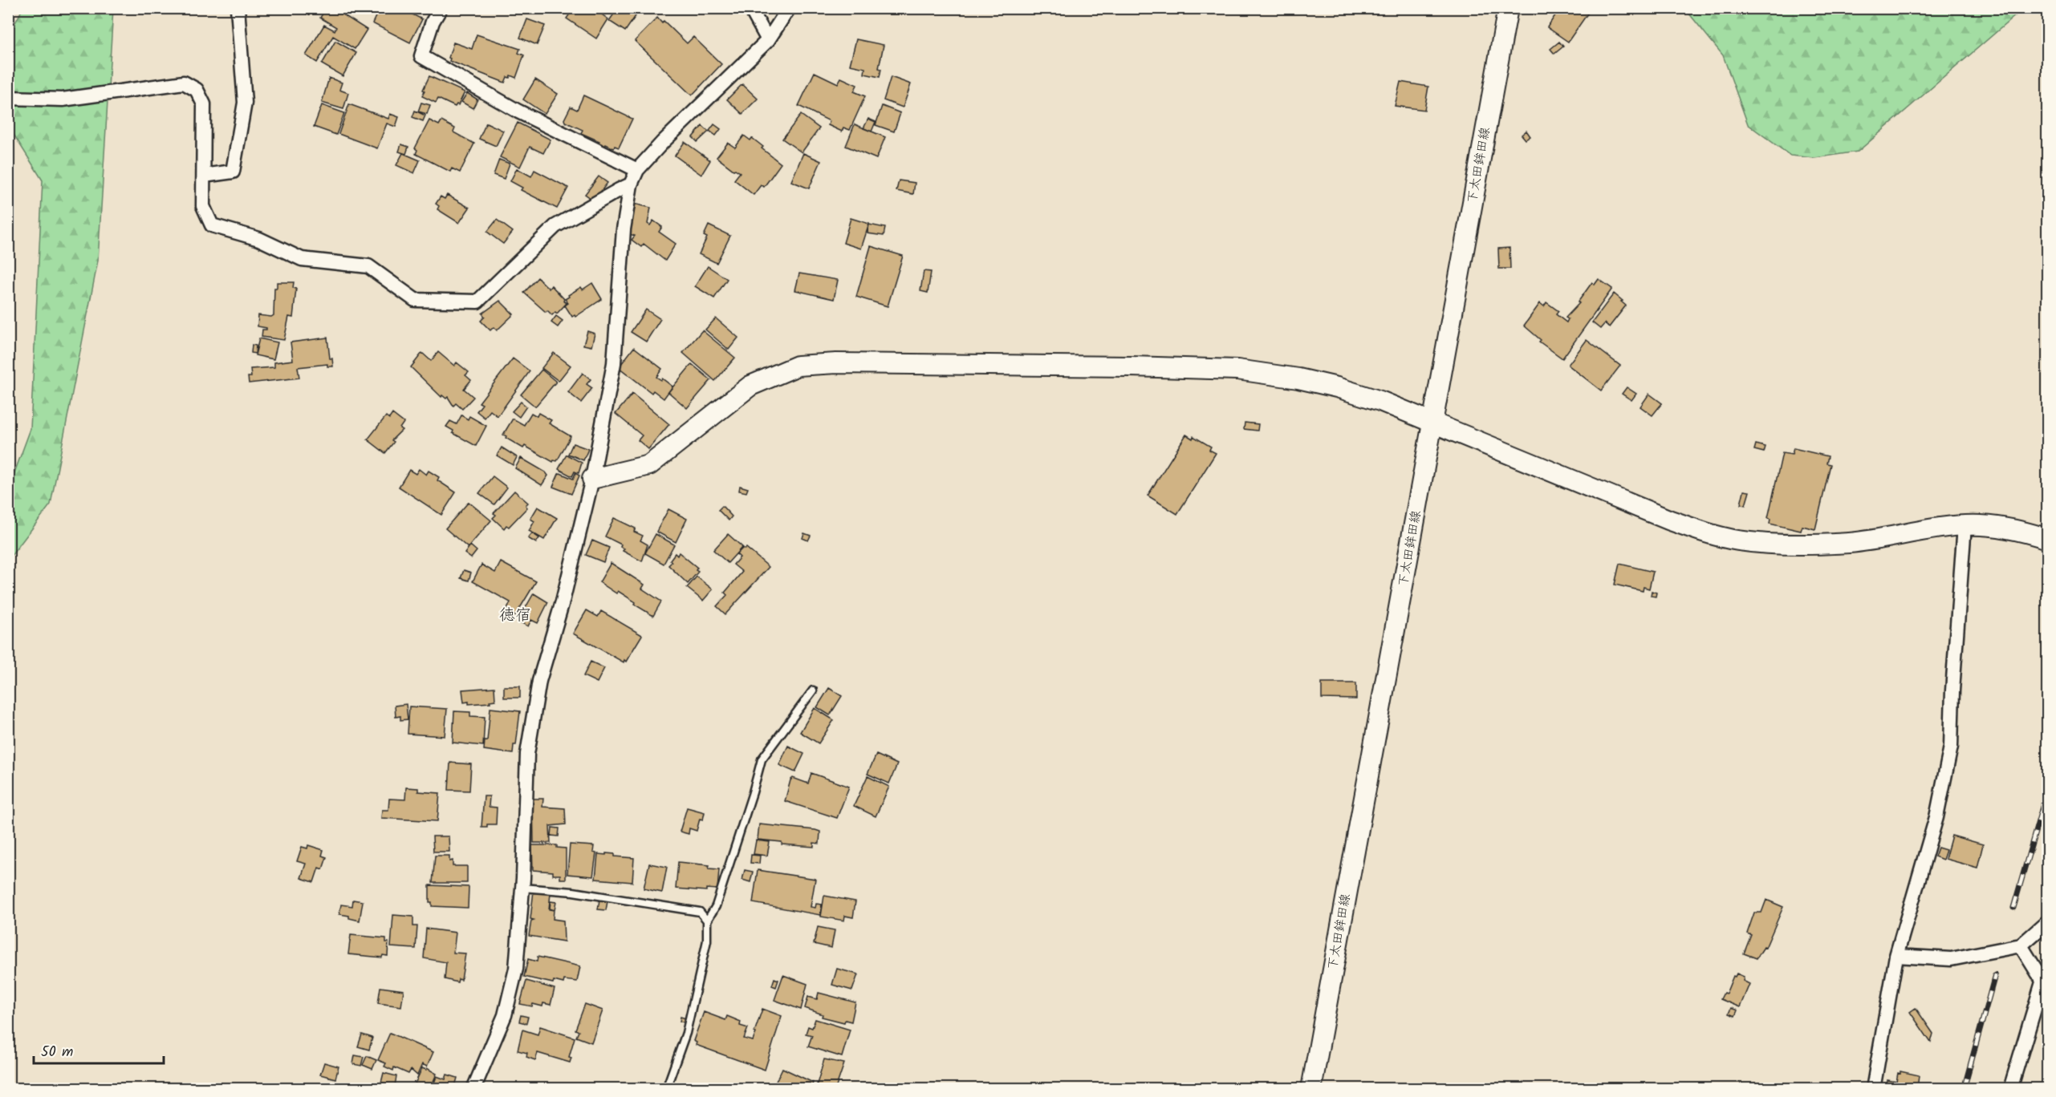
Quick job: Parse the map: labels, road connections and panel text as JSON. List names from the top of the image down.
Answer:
{
  "streets": {
    "street": ["下太田鉾田線"]
  },
  "districts": ["徳宿"],
  "scale_bar": "50 m"
}
